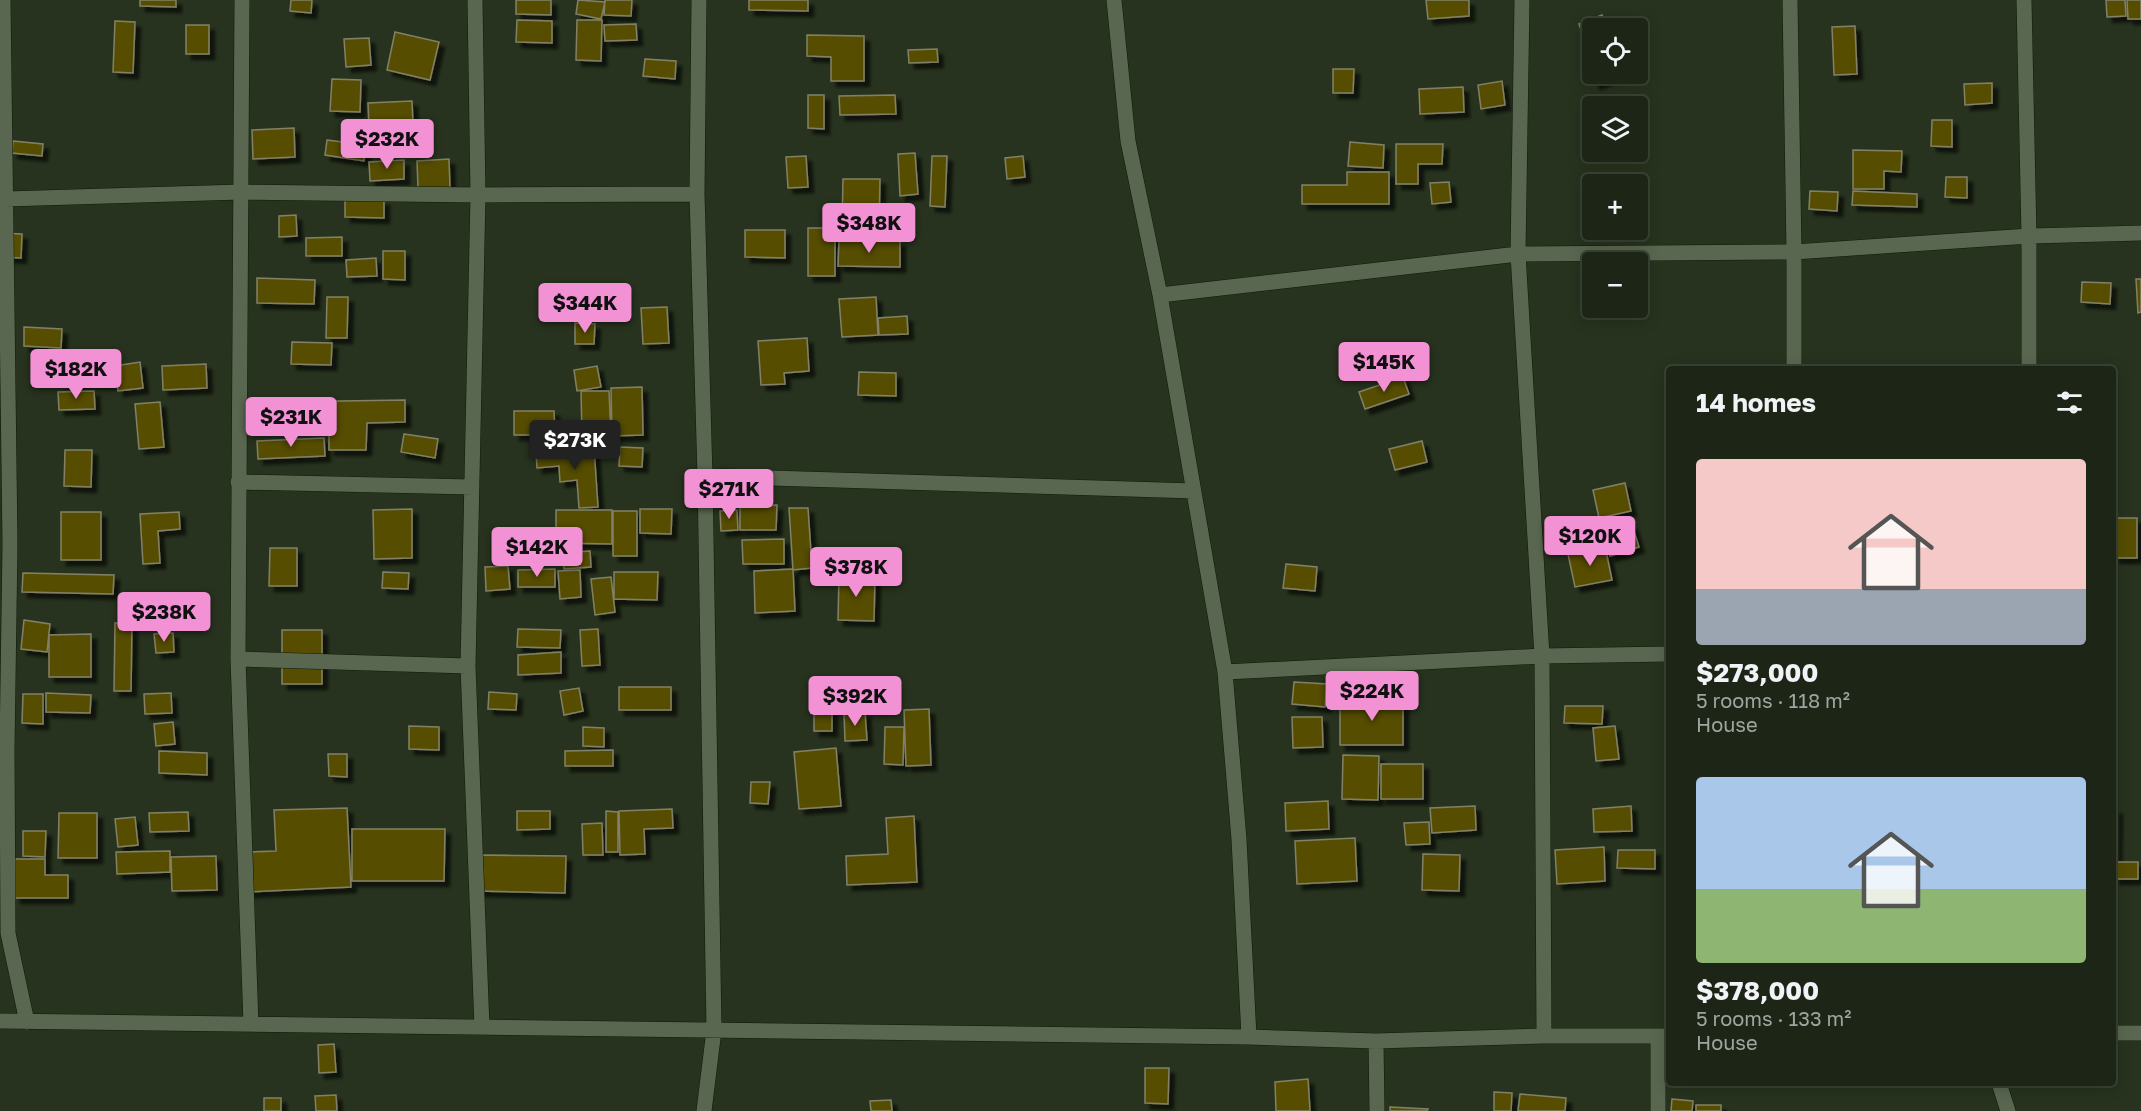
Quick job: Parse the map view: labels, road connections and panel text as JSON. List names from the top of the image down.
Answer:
{
  "page": {
    "map_buttons": ["+", "−"],
    "price": [
      "$232K",
      "$348K",
      "$344K",
      "$145K",
      "$182K",
      "$231K",
      "$273K",
      "$271K",
      "$120K",
      "$142K",
      "$378K",
      "$238K",
      "$224K",
      "$392K"
    ],
    "heading": "14 homes",
    "list": [
      {
        "name": "$273,000",
        "note": "5 rooms · 118 m² · House"
      },
      {
        "name": "$378,000",
        "note": "5 rooms · 133 m² · House"
      }
    ]
  }
}
